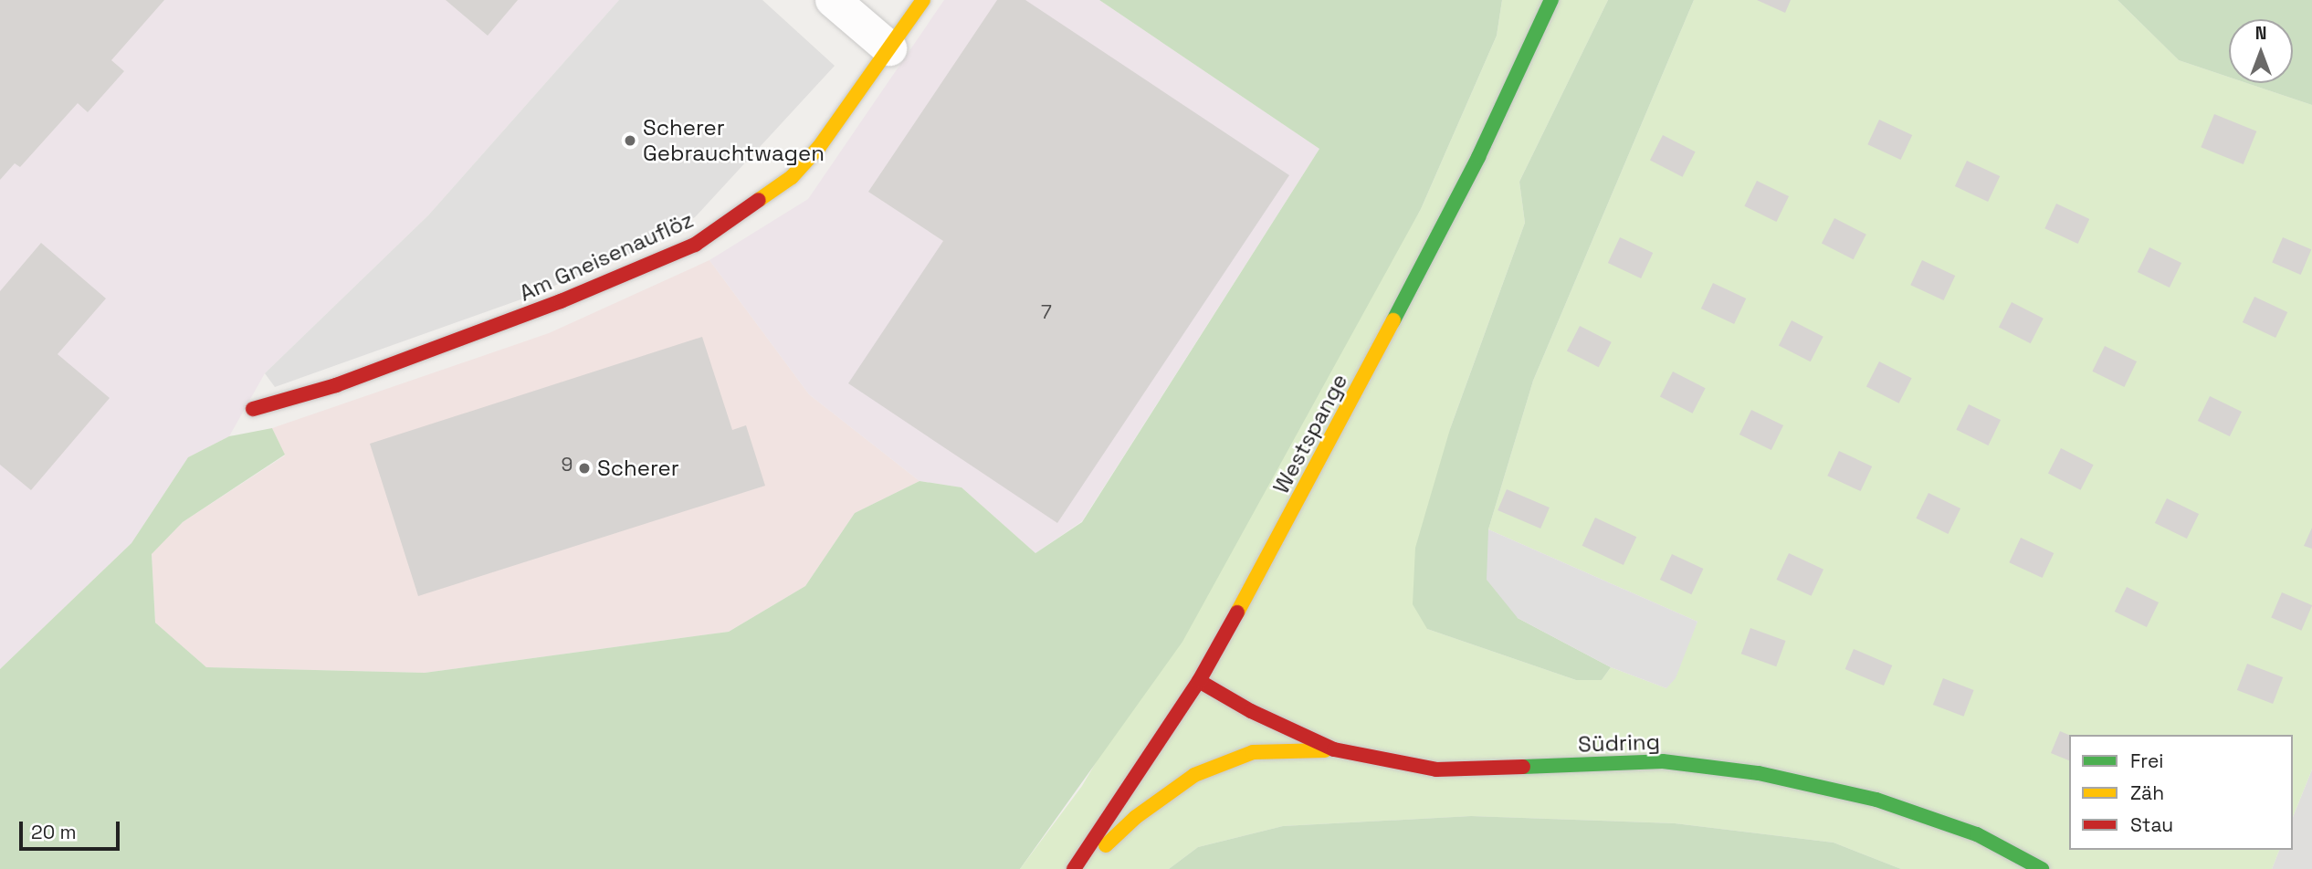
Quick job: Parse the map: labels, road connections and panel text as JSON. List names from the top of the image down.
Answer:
{
  "streets": {
    "street": ["Am Gneisenauflöz", "Westspange", "Südring"]
  },
  "crossings": [
    ["Westspange", "Südring"]
  ],
  "places": ["Scherer Gebrauchtwagen", "Scherer"],
  "house_numbers": ["7", "9"],
  "legend": ["Frei", "Zäh", "Stau"],
  "scale_bar": "20 m",
  "north": "top"
}
